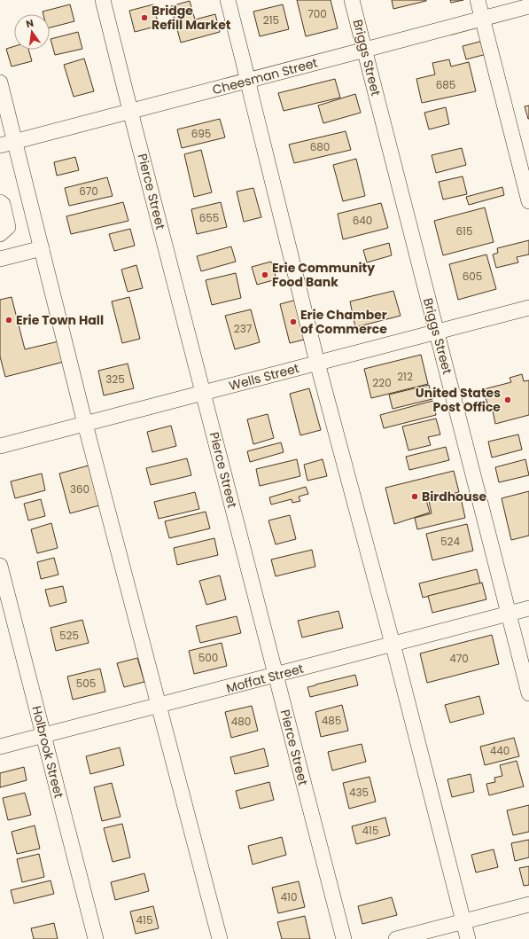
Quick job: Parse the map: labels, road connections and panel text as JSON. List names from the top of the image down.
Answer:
{
  "streets": {
    "street": [
      "Briggs Street",
      "Cheesman Street",
      "Pierce Street",
      "Wells Street",
      "Moffat Street",
      "Holbrook Street"
    ]
  },
  "crossings": [
    ["Briggs Street", "Cheesman Street"],
    ["Briggs Street", "Wells Street"],
    ["Briggs Street", "Moffat Street"],
    ["Cheesman Street", "Pierce Street"],
    ["Pierce Street", "Wells Street"],
    ["Pierce Street", "Moffat Street"],
    ["Moffat Street", "Holbrook Street"]
  ],
  "places": [
    "Bridge Refill Market",
    "Erie Community Food Bank",
    "Erie Town Hall",
    "Erie Chamber of Commerce",
    "United States Post Office",
    "Birdhouse"
  ],
  "house_numbers": [
    "700",
    "215",
    "685",
    "695",
    "680",
    "670",
    "655",
    "640",
    "615",
    "605",
    "237",
    "212",
    "325",
    "220",
    "360",
    "524",
    "525",
    "500",
    "470",
    "505",
    "485",
    "480",
    "440",
    "435",
    "415",
    "410",
    "415"
  ],
  "north": "top"
}
